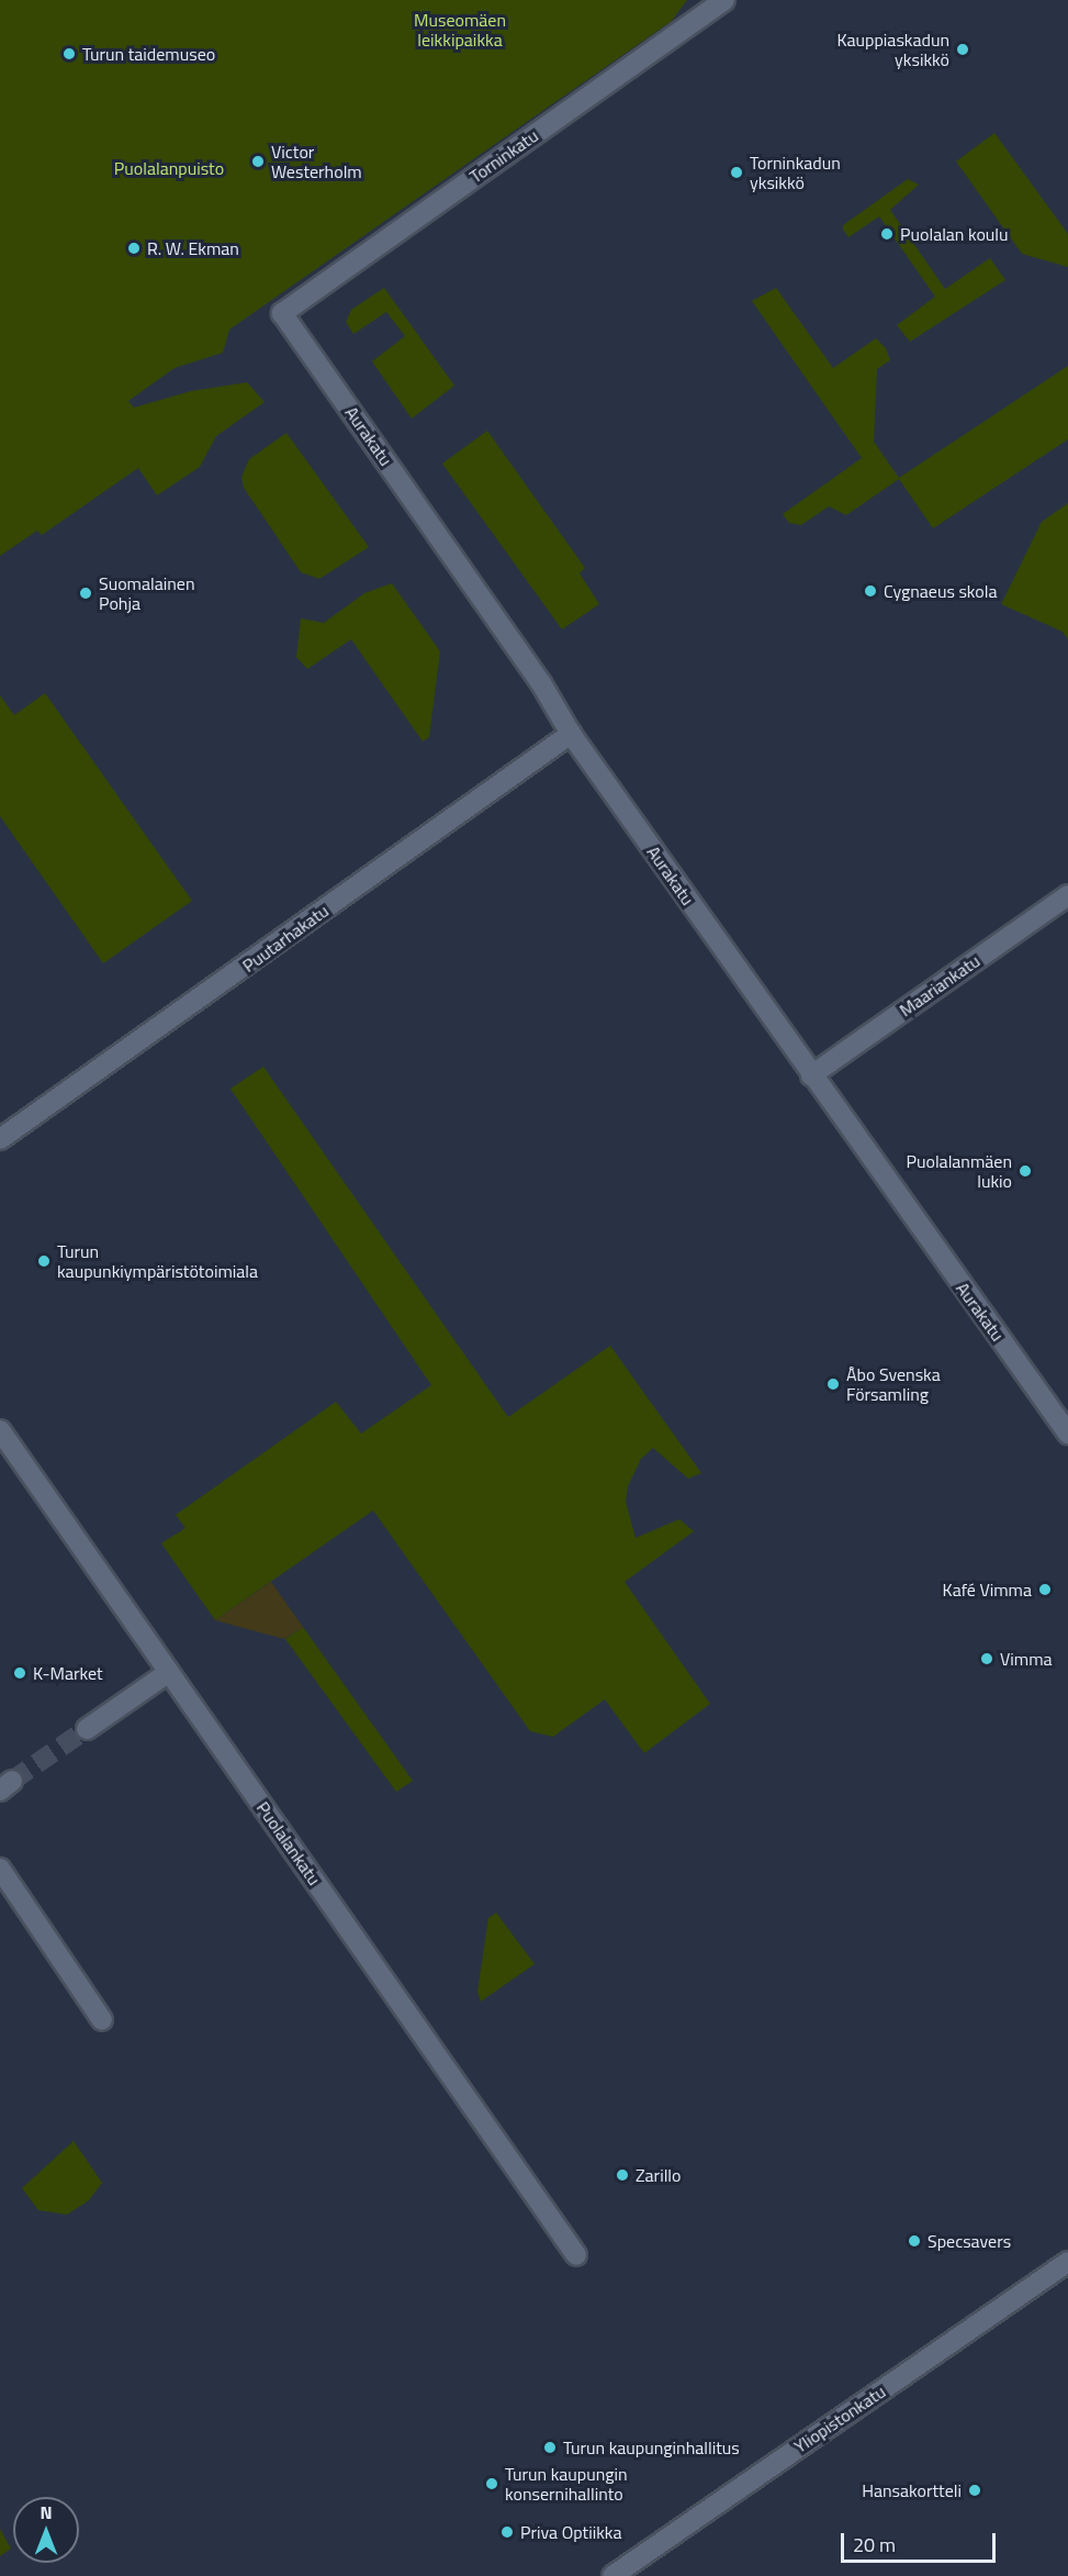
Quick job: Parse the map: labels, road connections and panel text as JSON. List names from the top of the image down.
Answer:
{
  "streets": {
    "street": [
      "Torninkatu",
      "Aurakatu",
      "Puutarhakatu",
      "Maariankatu",
      "Puolalankatu",
      "Yliopistonkatu"
    ]
  },
  "crossings": [
    ["Torninkatu", "Aurakatu"],
    ["Aurakatu", "Puutarhakatu"],
    ["Aurakatu", "Maariankatu"]
  ],
  "parks": ["Museomäen leikkipaikka", "Puolalanpuisto"],
  "places": [
    "Kauppiaskadun yksikkö",
    "Turun taidemuseo",
    "Victor Westerholm",
    "Torninkadun yksikkö",
    "Puolalan koulu",
    "R. W. Ekman",
    "Cygnaeus skola",
    "Suomalainen Pohja",
    "Puolalanmäen lukio",
    "Turun kaupunkiympäristötoimiala",
    "Åbo Svenska Församling",
    "Kafé Vimma",
    "Vimma",
    "K-Market",
    "Zarillo",
    "Specsavers",
    "Turun kaupunginhallitus",
    "Turun kaupungin konsernihallinto",
    "Hansakortteli",
    "Priva Optiikka"
  ],
  "scale_bar": "20 m",
  "north": "top"
}
